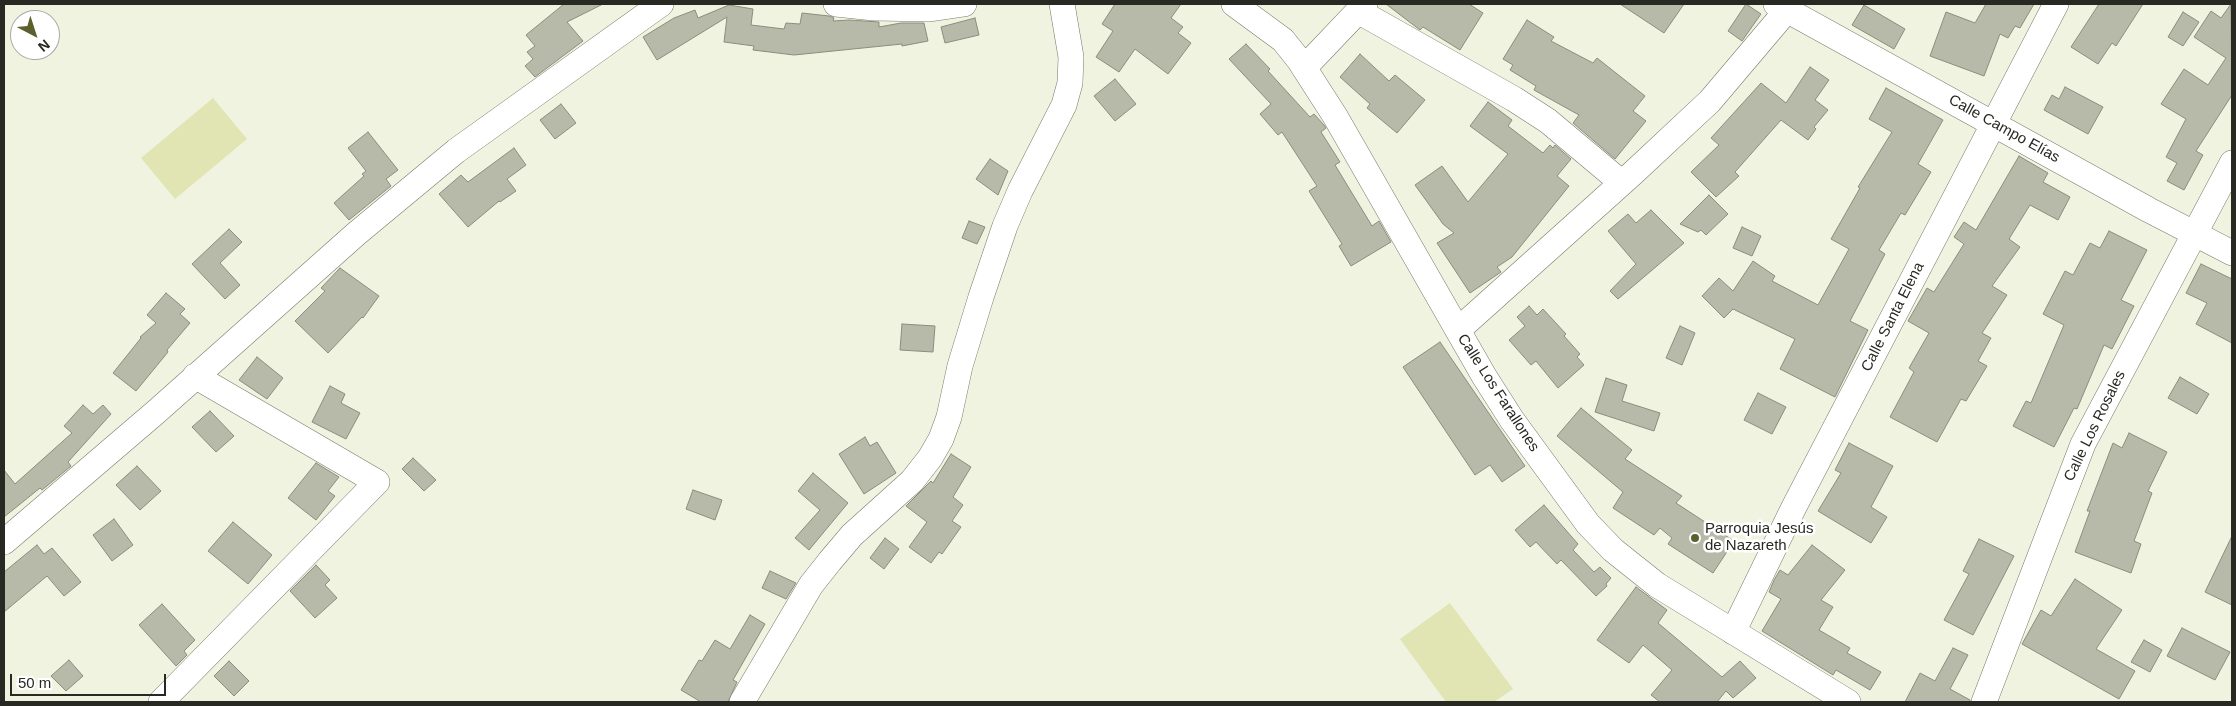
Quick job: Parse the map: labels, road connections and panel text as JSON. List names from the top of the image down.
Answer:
{
  "streets": {
    "street": [
      "Calle Campo Elías",
      "Calle Santa Elena",
      "Calle Los Farallones",
      "Calle Los Rosales"
    ]
  },
  "crossings": [
    ["Calle Campo Elías", "Calle Santa Elena"],
    ["Calle Campo Elías", "Calle Los Rosales"],
    ["Calle Santa Elena", "Calle Los Farallones"]
  ],
  "places": ["Parroquia Jesús de Nazareth"],
  "scale_bar": "50 m",
  "north": "bottom right"
}
